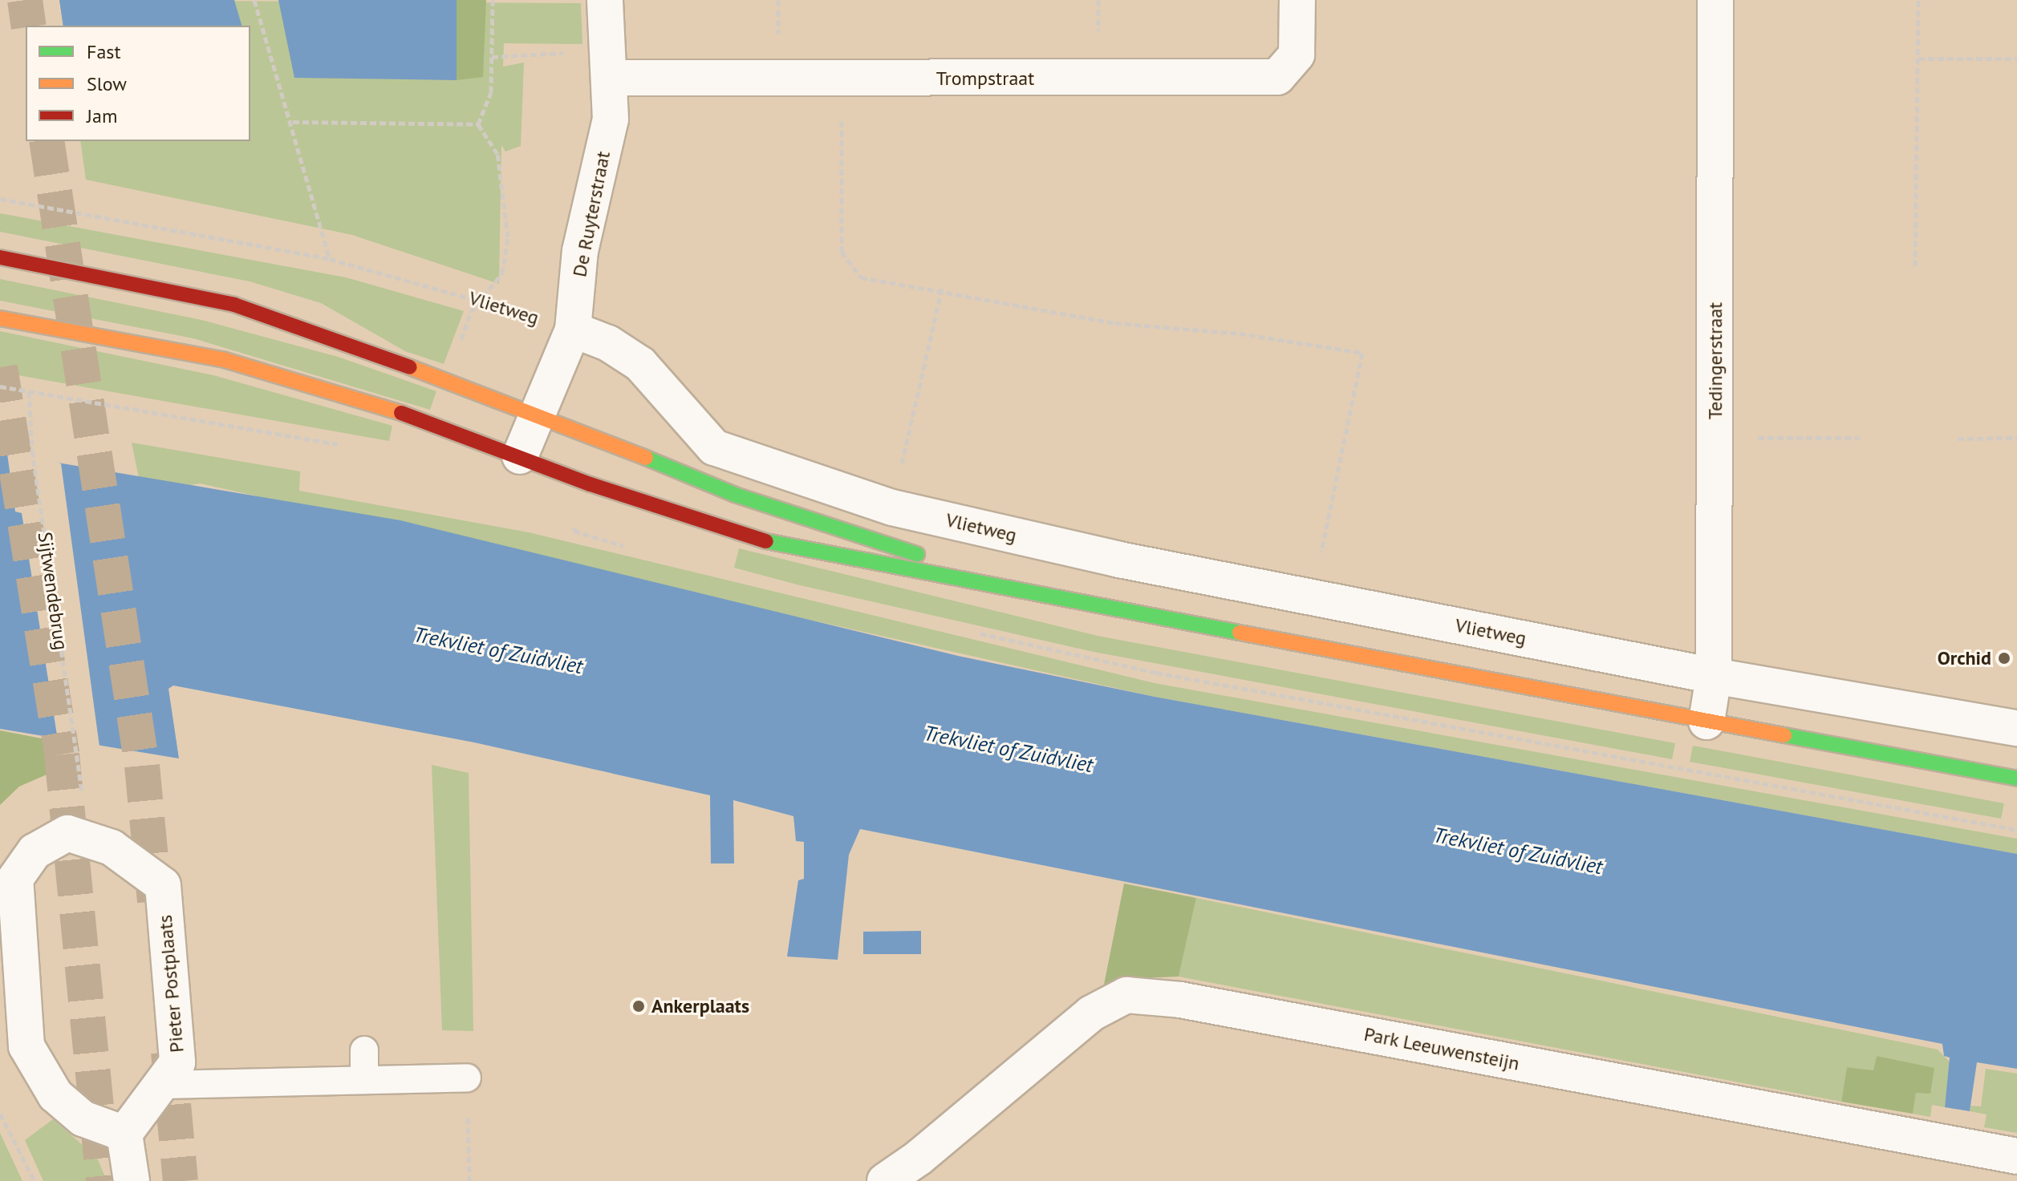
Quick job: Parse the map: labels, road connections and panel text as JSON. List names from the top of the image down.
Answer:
{
  "streets": {
    "street": [
      "Trompstraat",
      "De Ruyterstraat",
      "Vlietweg",
      "Tedingerstraat",
      "Pieter Postplaats",
      "Park Leeuwensteijn"
    ],
    "path": ["Sijtwendebrug"]
  },
  "crossings": [
    ["Trompstraat", "De Ruyterstraat"],
    ["De Ruyterstraat", "Vlietweg"],
    ["Vlietweg", "Tedingerstraat"]
  ],
  "water": ["Trekvliet of Zuidvliet"],
  "places": ["Orchid", "Ankerplaats"],
  "legend": ["Fast", "Slow", "Jam"]
}
